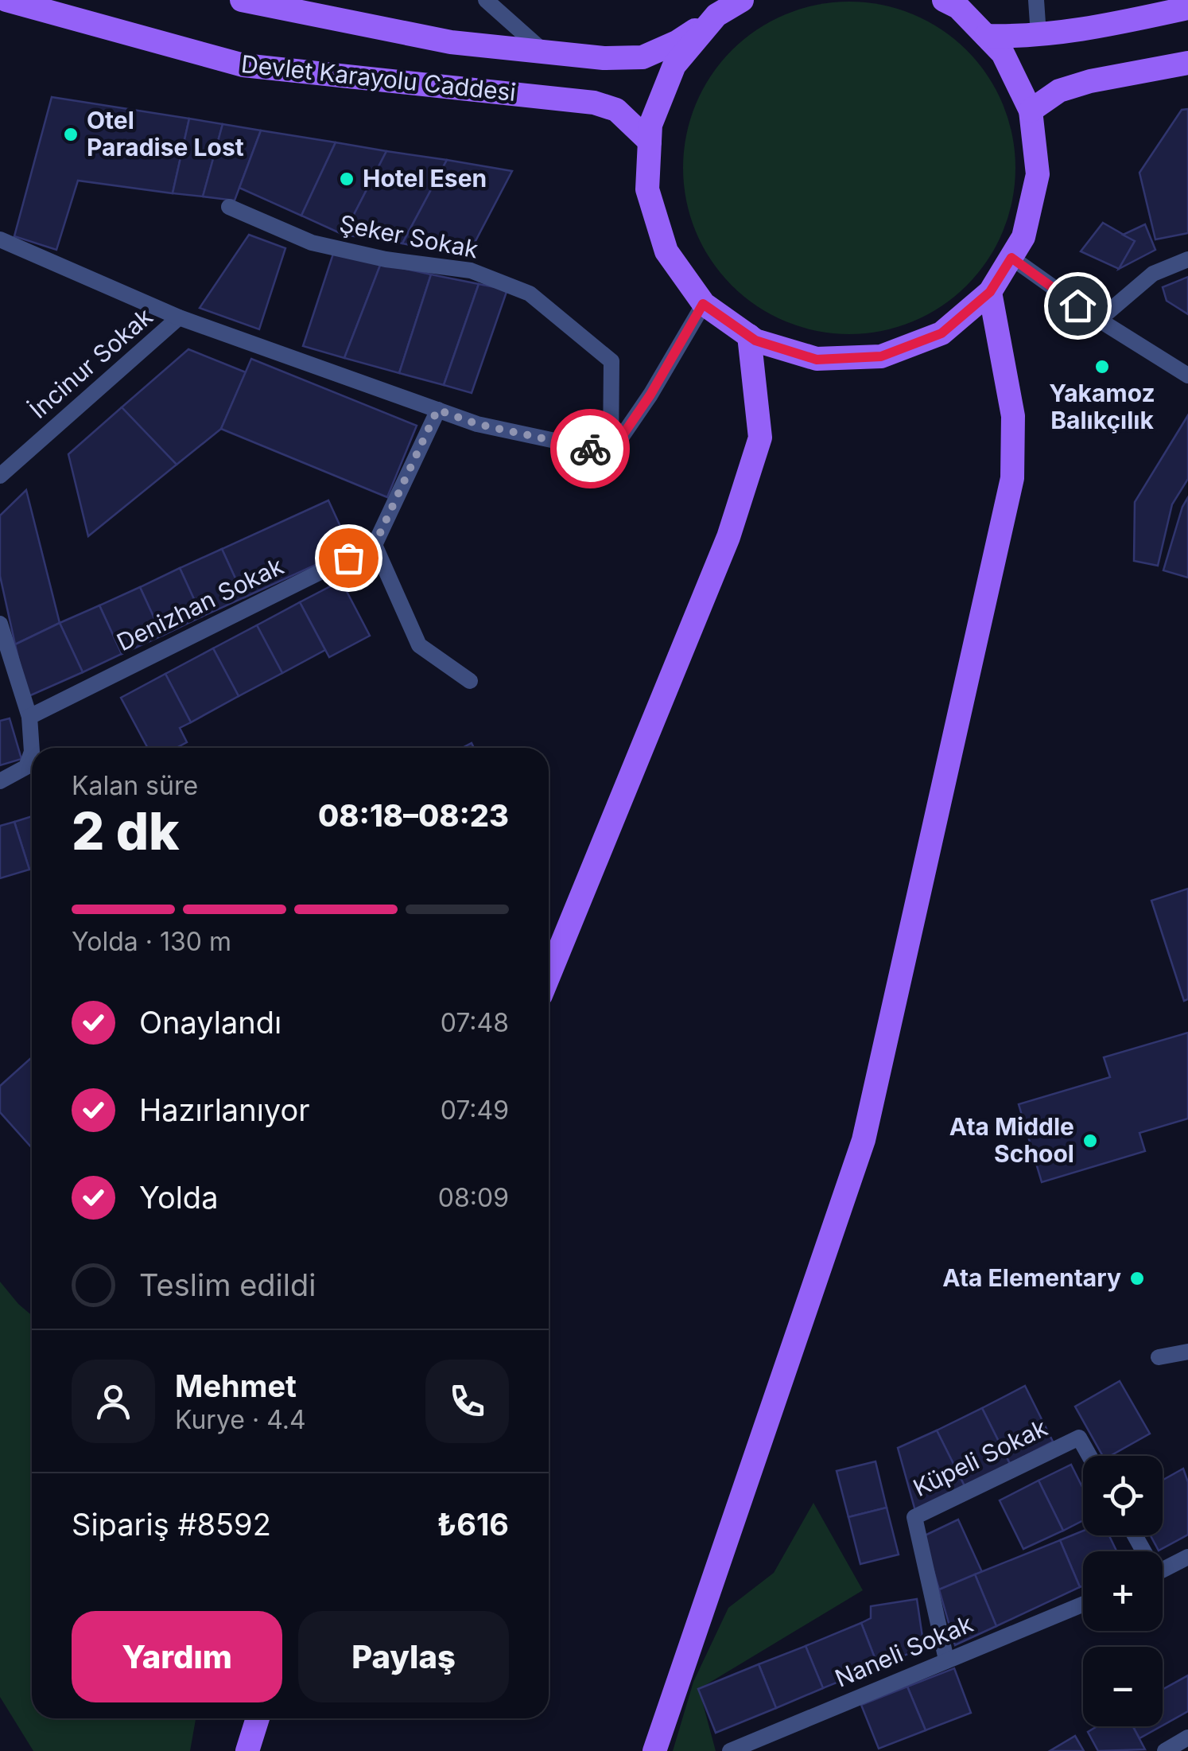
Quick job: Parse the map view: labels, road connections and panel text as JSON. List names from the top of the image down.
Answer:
{
  "streets": {
    "main road": ["Devlet Karayolu Caddesi"],
    "street": [
      "Şeker Sokak",
      "İncinur Sokak",
      "Denizhan Sokak",
      "Küpeli Sokak",
      "Naneli Sokak"
    ]
  },
  "crossings": [
    ["Küpeli Sokak", "Naneli Sokak"]
  ],
  "places": [
    "Otel Paradise Lost",
    "Hotel Esen",
    "Yakamoz Balıkçılık",
    "Ata Middle School",
    "Ata Elementary"
  ],
  "page": {
    "heading": ["2 dk", "Kalan süre", "08:18–08:23"],
    "panel": [
      "Mehmet",
      "Kurye · 4.4",
      "Sipariş #8592",
      "₺616"
    ],
    "bar": "Yolda · 130 m",
    "list": [
      ["Onaylandı", "07:48"],
      ["Hazırlanıyor", "07:49"],
      ["Yolda", "08:09"],
      "Teslim edildi"
    ],
    "map_buttons": ["+", "−"],
    "buttons": ["Yardım", "Paylaş"]
  }
}
